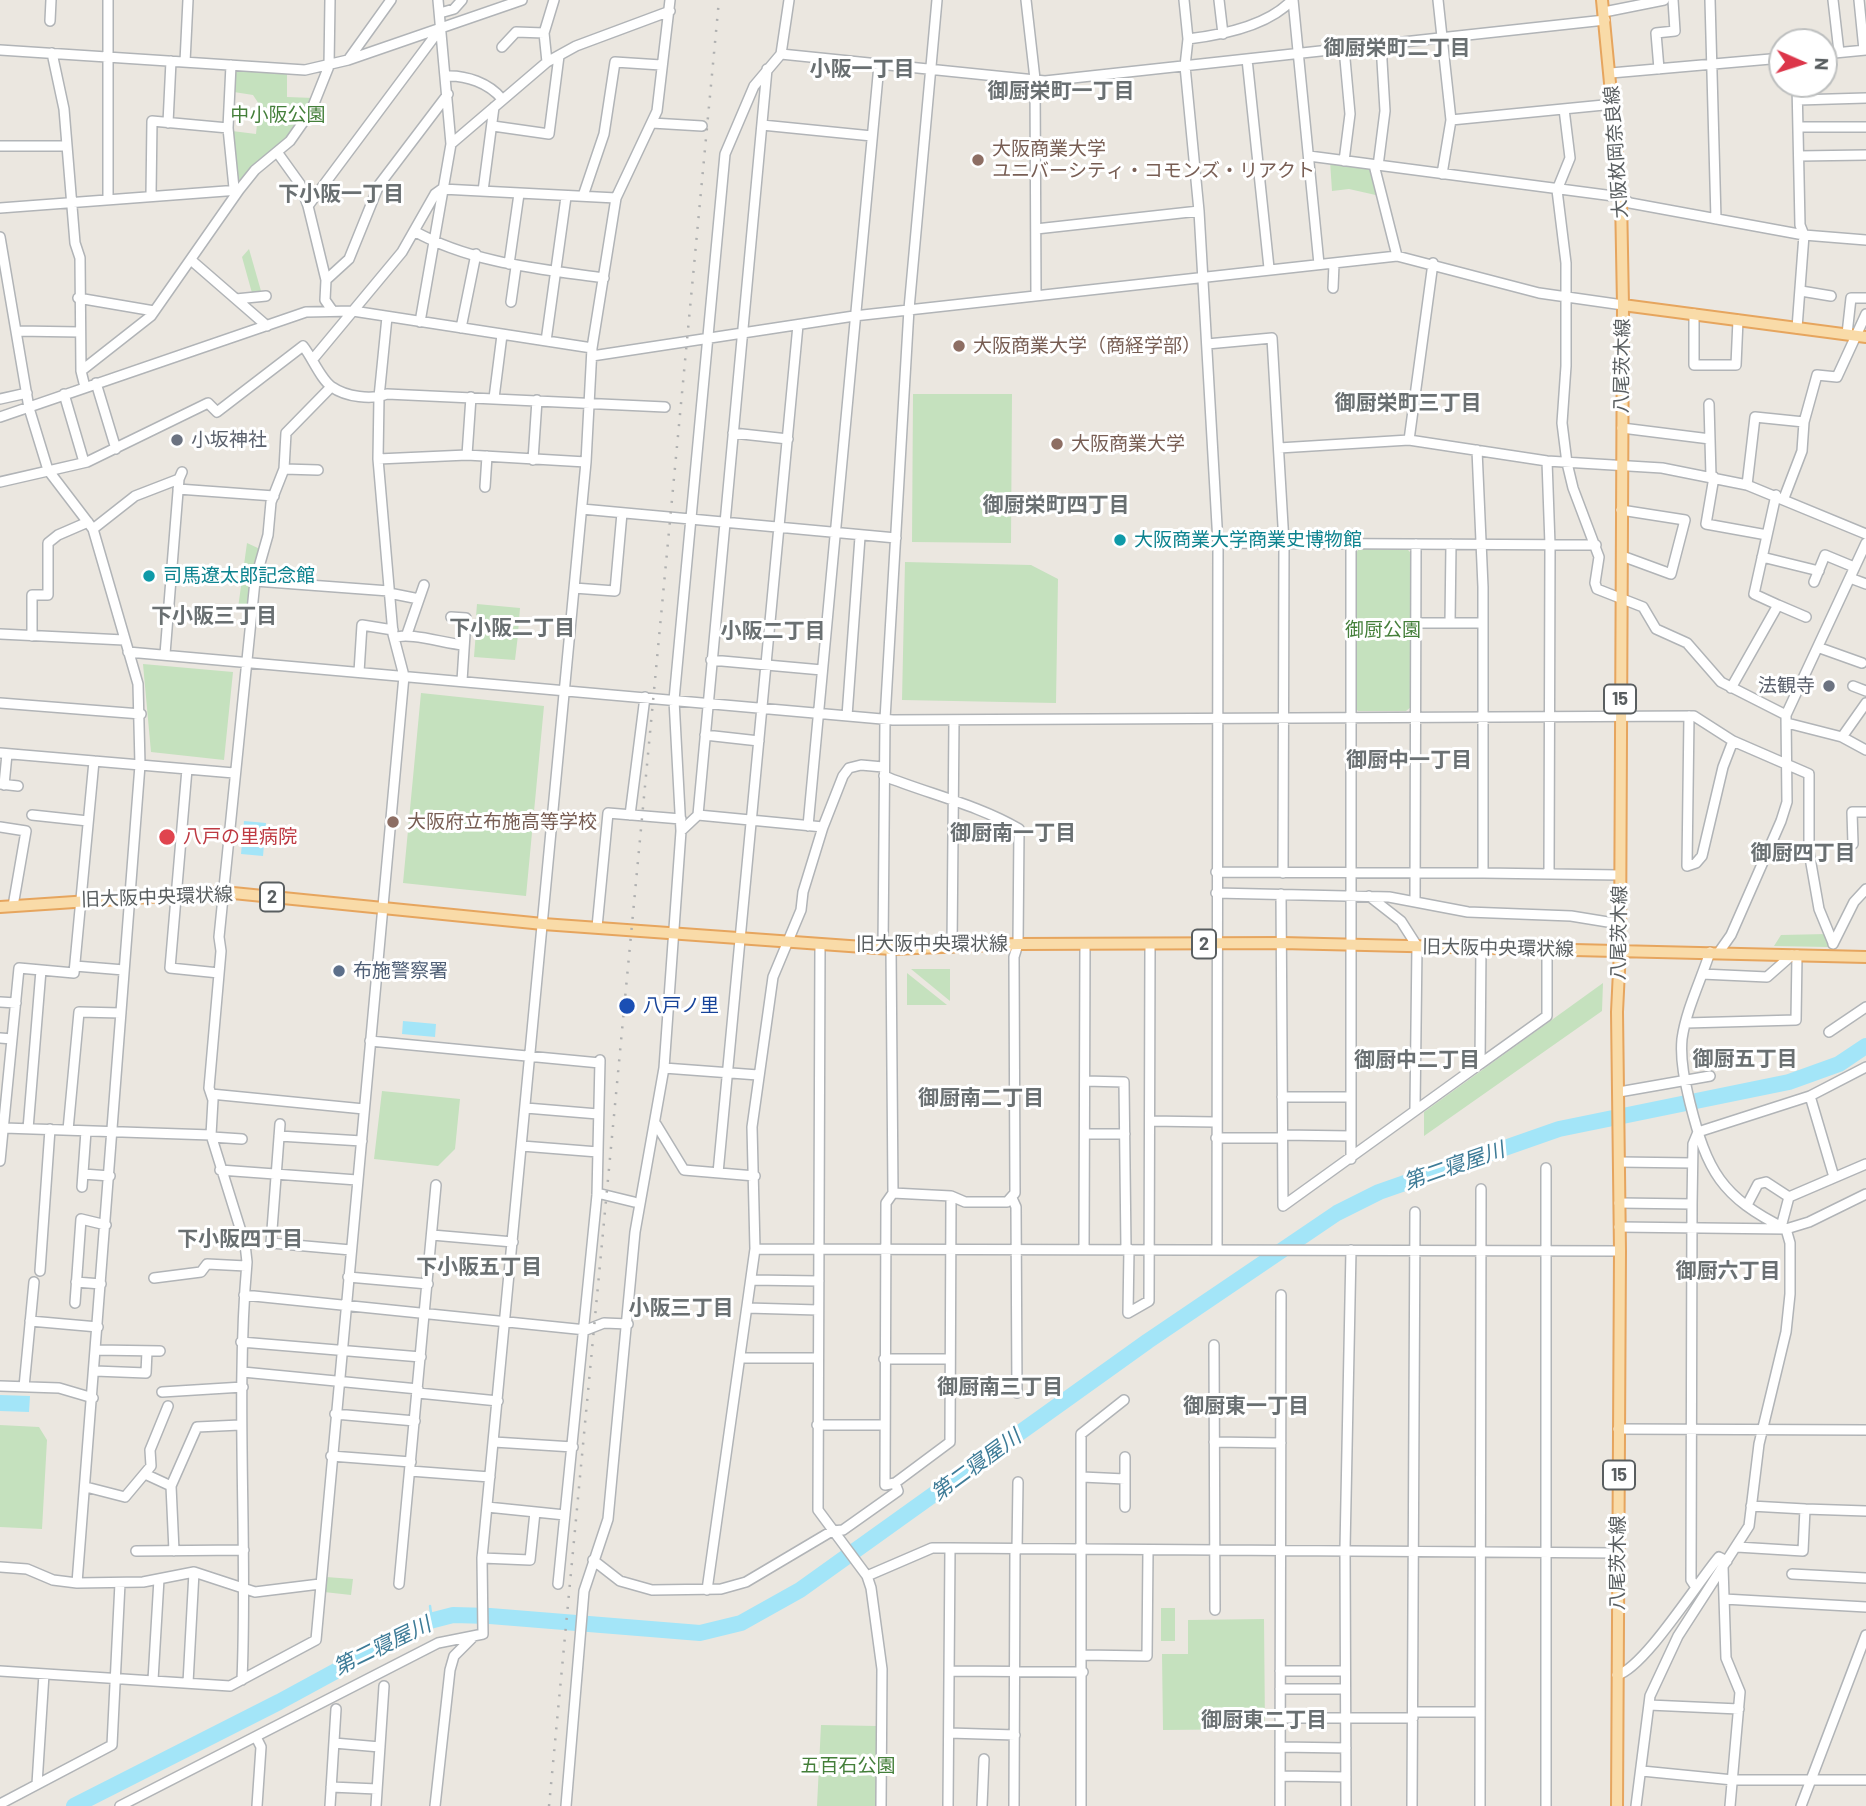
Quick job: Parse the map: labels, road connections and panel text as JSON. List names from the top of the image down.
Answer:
{
  "streets": {
    "main road": [
      "大阪枚岡奈良線",
      "八尾茨木線",
      "15",
      "旧大阪中央環状線",
      "2"
    ]
  },
  "crossings": [
    ["大阪枚岡奈良線", "八尾茨木線"],
    ["八尾茨木線", "旧大阪中央環状線"]
  ],
  "districts": [
    "御厨栄町二丁目",
    "小阪一丁目",
    "御厨栄町一丁目",
    "下小阪一丁目",
    "御厨栄町三丁目",
    "御厨栄町四丁目",
    "下小阪三丁目",
    "下小阪二丁目",
    "小阪二丁目",
    "御厨中一丁目",
    "御厨南一丁目",
    "御厨四丁目",
    "御厨五丁目",
    "御厨中二丁目",
    "御厨南二丁目",
    "下小阪四丁目",
    "下小阪五丁目",
    "御厨六丁目",
    "小阪三丁目",
    "御厨南三丁目",
    "御厨東一丁目",
    "御厨東二丁目"
  ],
  "water": ["第二寝屋川"],
  "parks": ["中小阪公園", "御厨公園", "五百石公園"],
  "places": [
    "大阪商業大学 ユニバーシティ・コモンズ・リアクト",
    "大阪商業大学（商経学部）",
    "小坂神社",
    "大阪商業大学",
    "大阪商業大学商業史博物館",
    "司馬遼太郎記念館",
    "法観寺",
    "大阪府立布施高等学校",
    "八戸の里病院",
    "布施警察署",
    "八戸ノ里"
  ],
  "north": "right"
}
